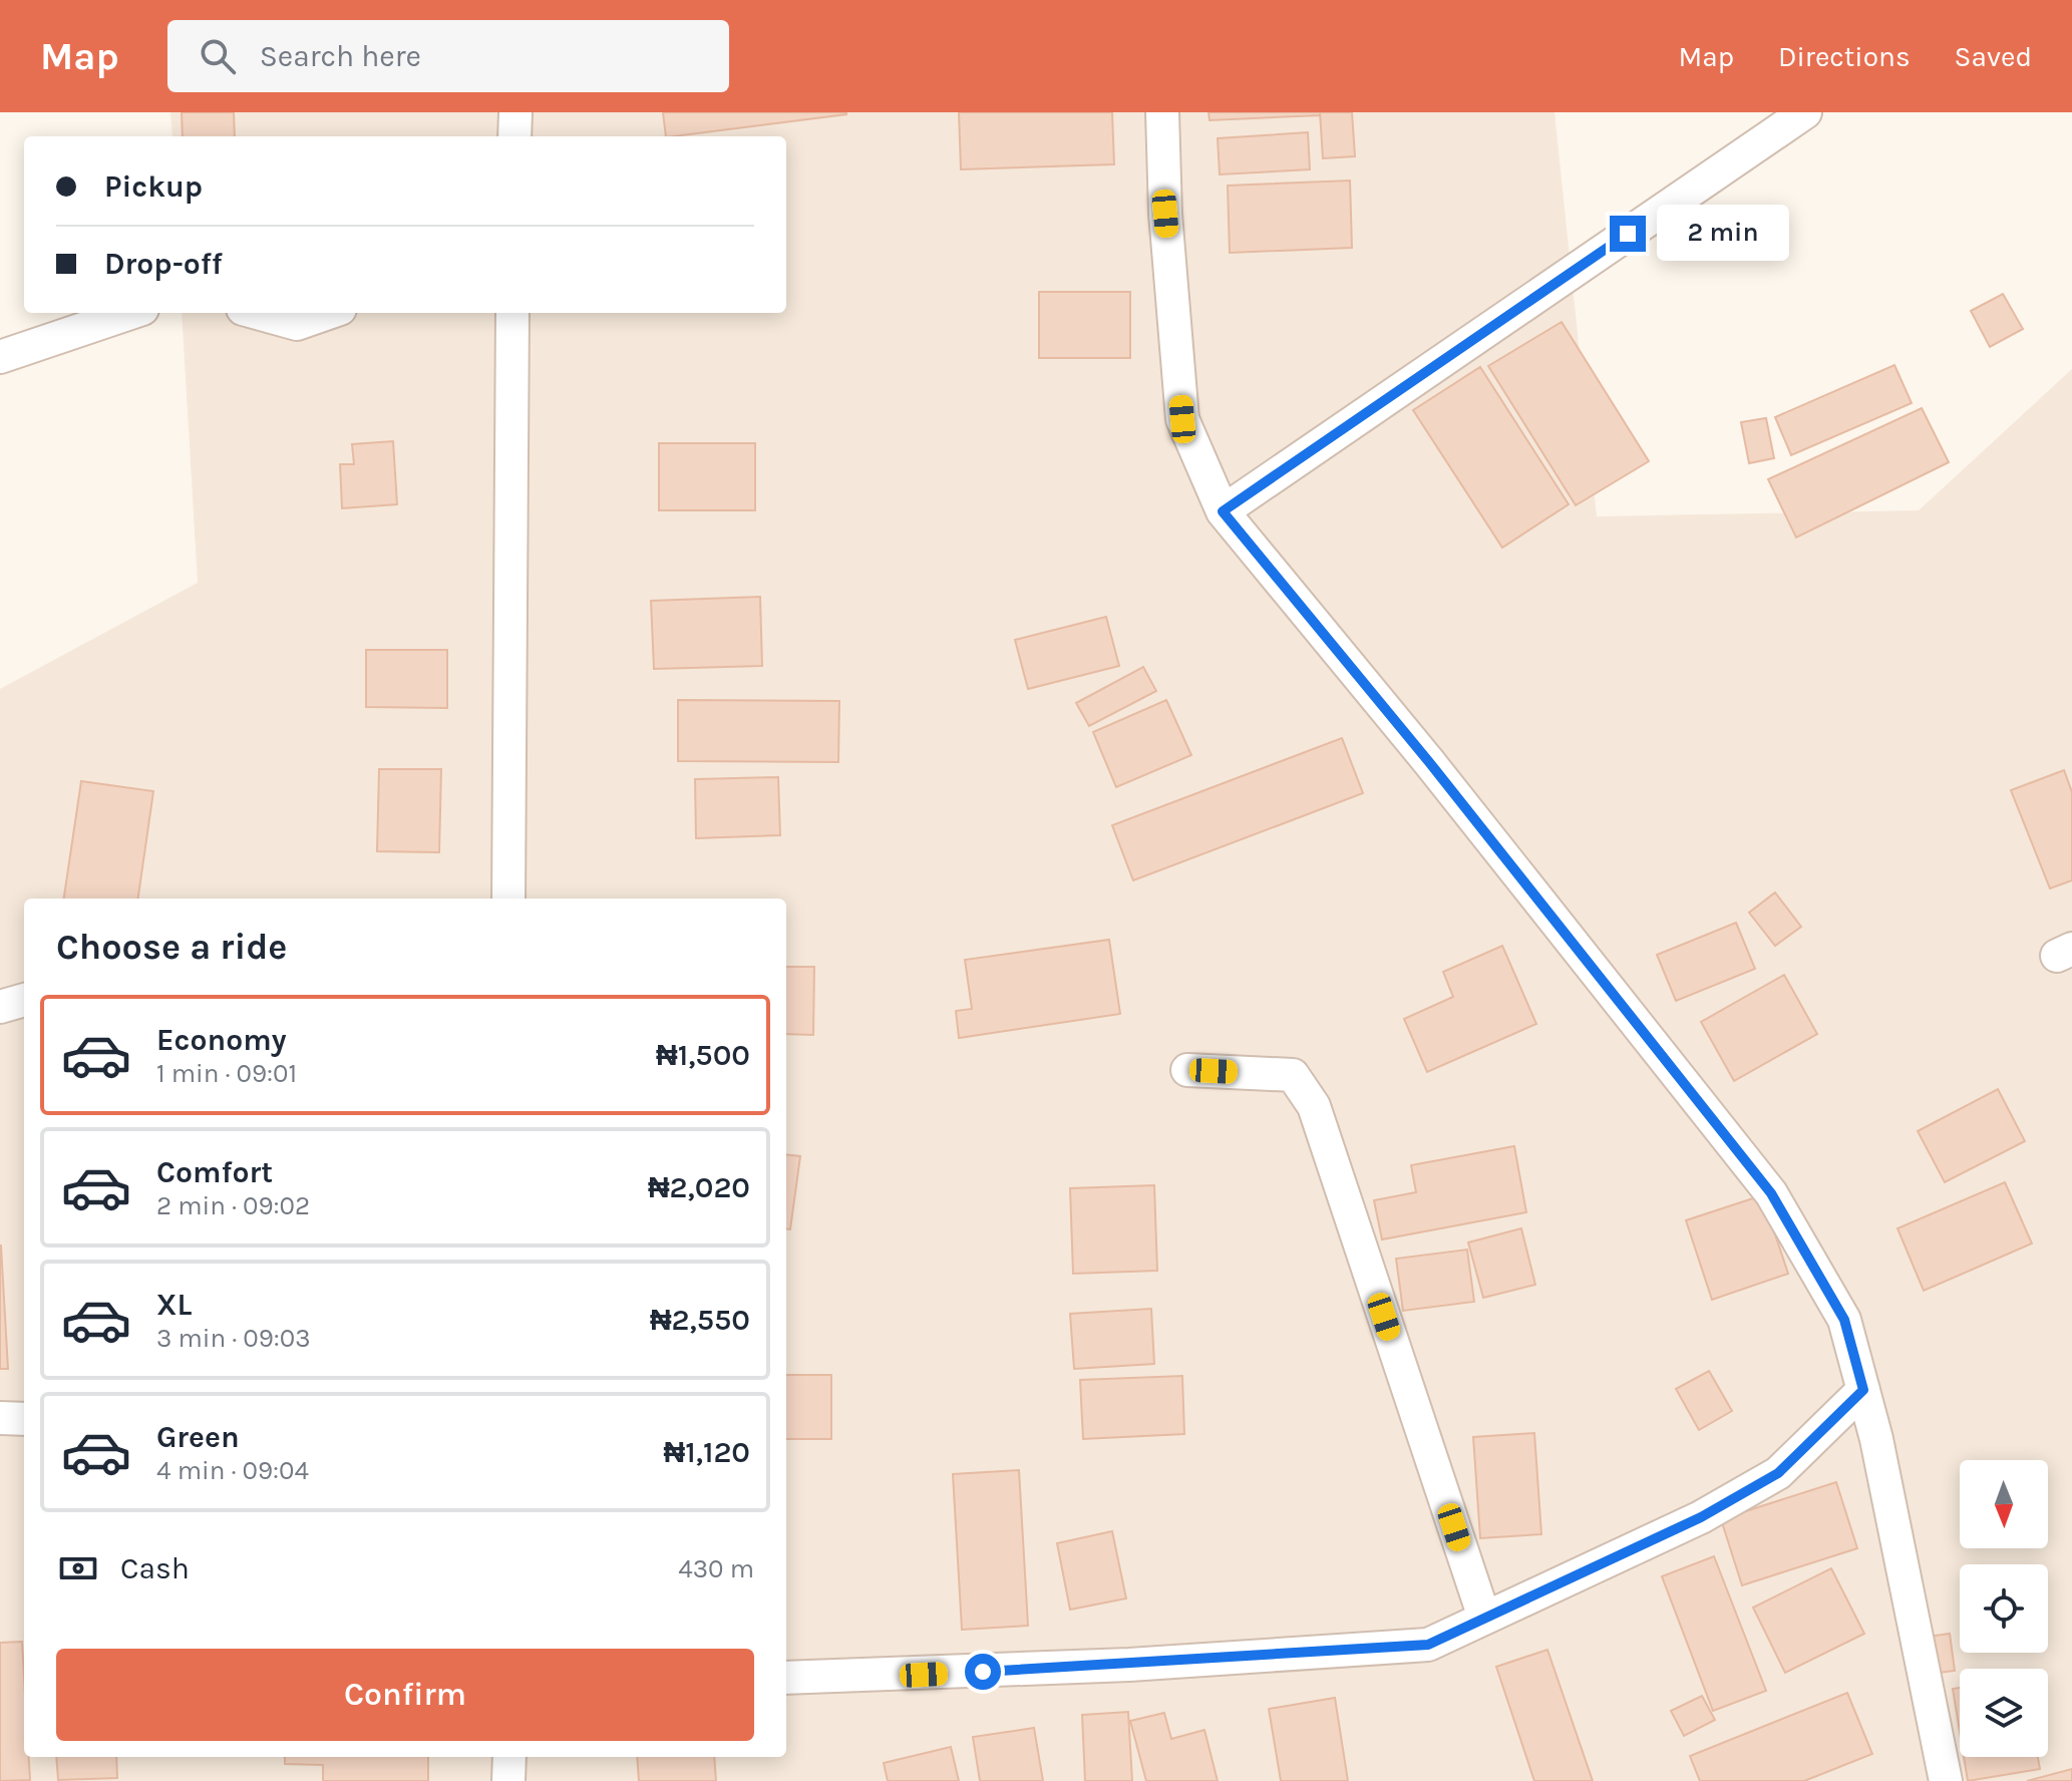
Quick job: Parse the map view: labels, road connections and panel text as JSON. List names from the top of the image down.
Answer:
{
  "north": "bottom",
  "page": {
    "header": "Map",
    "search": "Search here",
    "nav": ["Map", "Directions", "Saved"],
    "banner": ["Pickup", "Drop-off"],
    "bubble": "2 min",
    "heading": "Choose a ride",
    "list": [
      {
        "name": "Economy",
        "note": "1 min · 09:01",
        "value": "₦1,500"
      },
      {
        "name": "Comfort",
        "note": "2 min · 09:02",
        "value": "₦2,020"
      },
      {
        "name": "XL",
        "note": "3 min · 09:03",
        "value": "₦2,550"
      },
      {
        "name": "Green",
        "note": "4 min · 09:04",
        "value": "₦1,120"
      }
    ],
    "pay": ["Cash", "430 m"],
    "buttons": "Confirm"
  }
}
